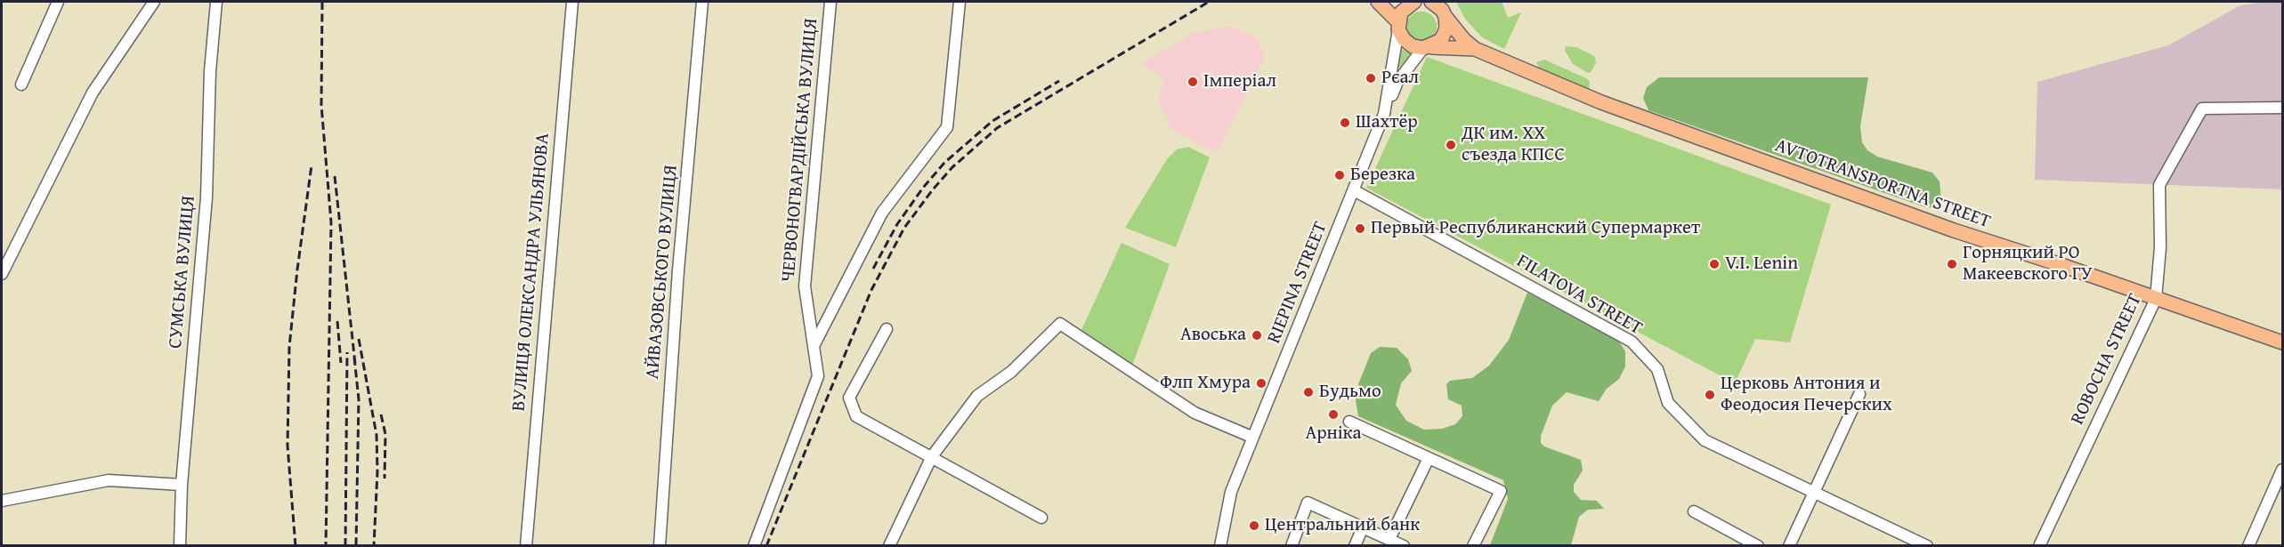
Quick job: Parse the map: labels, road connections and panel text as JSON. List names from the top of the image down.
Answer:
{
  "streets": {
    "main road": ["AVTOTRANSPORTNA STREET"],
    "street": [
      "ЧЕРВОНОГВАРДІЙСЬКА ВУЛИЦЯ",
      "СУМСЬКА ВУЛИЦЯ",
      "ВУЛИЦЯ ОЛЕКСАНДРА УЛЬЯНОВА",
      "АЙВАЗОВСЬКОГО ВУЛИЦЯ",
      "RIEPINA STREET",
      "FILATOVA STREET",
      "ROBOCHA STREET"
    ]
  },
  "crossings": [
    ["AVTOTRANSPORTNA STREET", "ROBOCHA STREET"],
    ["RIEPINA STREET", "FILATOVA STREET"]
  ],
  "places": [
    "Рєал",
    "Імперіал",
    "Шахтёр",
    "ДК им. XX съезда КПСС",
    "Березка",
    "Первый Республиканский Супермаркет",
    "V.I. Lenin",
    "Горняцкий РО Макеевского ГУ",
    "Авоська",
    "Флп Хмура",
    "Будьмо",
    "Церковь Антония и Феодосия Печерских",
    "Арніка",
    "Центральний банк"
  ]
}
